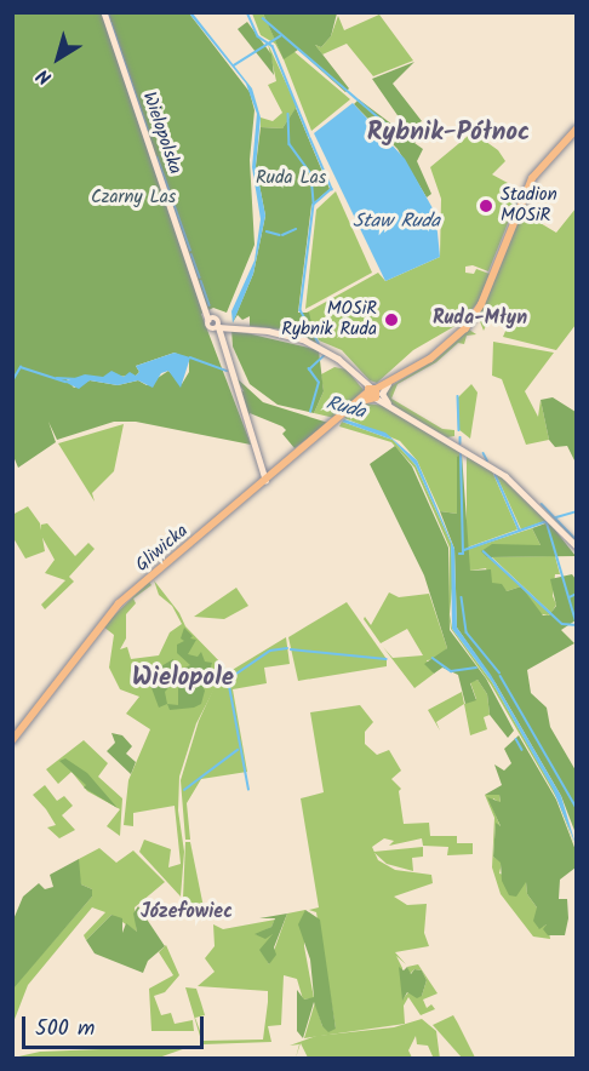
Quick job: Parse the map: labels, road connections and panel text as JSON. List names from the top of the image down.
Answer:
{
  "streets": {
    "main road": ["Wielopolska", "Gliwicka"]
  },
  "crossings": [
    ["Wielopolska", "Gliwicka"]
  ],
  "districts": [
    "Rybnik-Północ",
    "Ruda-Młyn",
    "Wielopole",
    "Józefowiec"
  ],
  "water": ["Staw Ruda", "Ruda"],
  "parks": ["Ruda Las", "Czarny Las"],
  "places": ["Stadion MOSiR", "MOSiR Rybnik Ruda"],
  "scale_bar": "500 m",
  "north": "bottom left"
}
